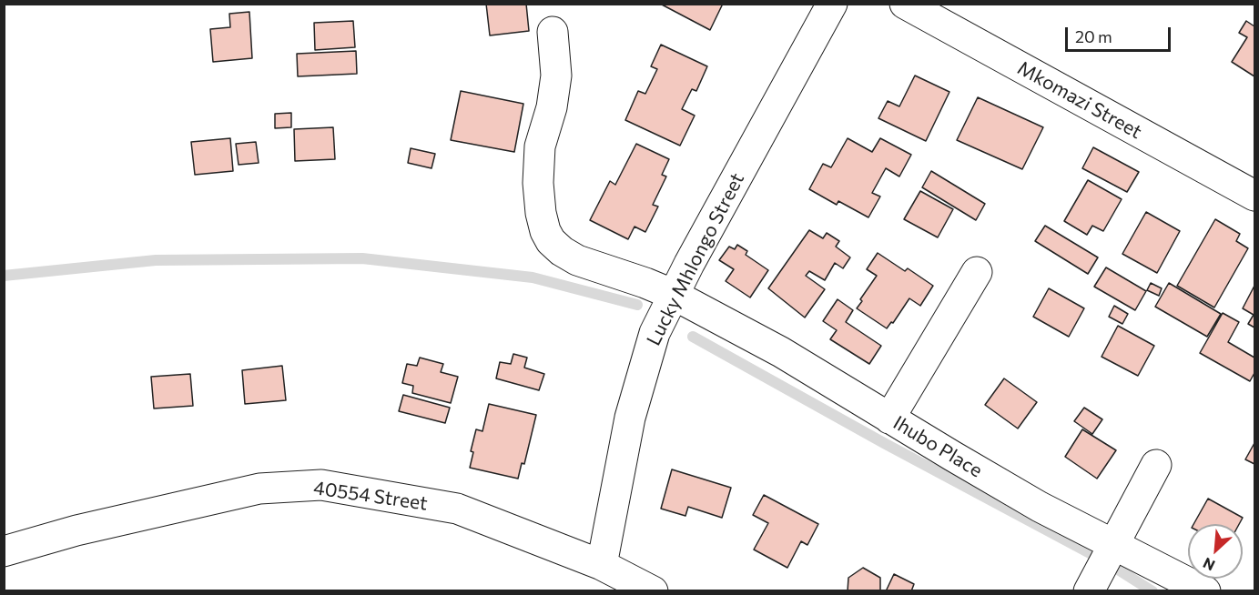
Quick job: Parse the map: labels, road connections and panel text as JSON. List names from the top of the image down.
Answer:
{
  "streets": {
    "street": [
      "Mkomazi Street",
      "Lucky Mhlongo Street",
      "Ihubo Place",
      "40554 Street"
    ]
  },
  "crossings": [
    ["Lucky Mhlongo Street", "Ihubo Place"],
    ["Lucky Mhlongo Street", "40554 Street"]
  ],
  "scale_bar": "20 m",
  "north": "bottom left"
}
